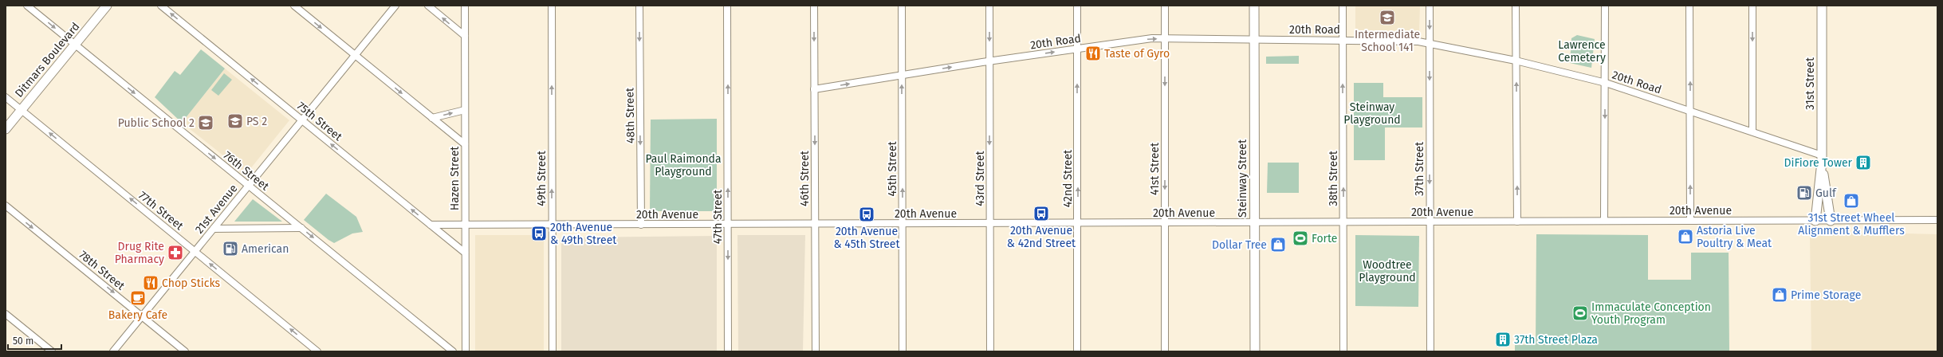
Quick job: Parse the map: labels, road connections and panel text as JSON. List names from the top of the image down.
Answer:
{
  "streets": {
    "street": [
      "20th Road",
      "Ditmars Boulevard",
      "31st Street",
      "48th Street",
      "75th Street",
      "45th Street",
      "41st Street",
      "37th Street",
      "76th Street",
      "Hazen Street",
      "49th Street",
      "46th Street",
      "43rd Street",
      "42nd Street",
      "Steinway Street",
      "38th Street",
      "21st Avenue",
      "77th Street",
      "20th Avenue",
      "47th Street",
      "78th Street"
    ]
  },
  "crossings": [
    ["20th Road", "31st Street"],
    ["20th Road", "45th Street"],
    ["20th Road", "41st Street"],
    ["20th Road", "37th Street"],
    ["20th Road", "46th Street"],
    ["20th Road", "43rd Street"],
    ["20th Road", "42nd Street"],
    ["20th Road", "Steinway Street"],
    ["20th Road", "38th Street"],
    ["Ditmars Boulevard", "76th Street"],
    ["Ditmars Boulevard", "77th Street"],
    ["31st Street", "20th Avenue"],
    ["48th Street", "20th Avenue"],
    ["75th Street", "Hazen Street"],
    ["75th Street", "21st Avenue"],
    ["75th Street", "20th Avenue"],
    ["45th Street", "20th Avenue"],
    ["41st Street", "20th Avenue"],
    ["37th Street", "20th Avenue"],
    ["76th Street", "21st Avenue"],
    ["Hazen Street", "20th Avenue"],
    ["49th Street", "20th Avenue"],
    ["46th Street", "20th Avenue"],
    ["43rd Street", "20th Avenue"],
    ["42nd Street", "20th Avenue"],
    ["Steinway Street", "20th Avenue"],
    ["38th Street", "20th Avenue"],
    ["21st Avenue", "77th Street"],
    ["21st Avenue", "78th Street"],
    ["20th Avenue", "47th Street"]
  ],
  "one_way": [
    "48th Street",
    "75th Street",
    "45th Street",
    "41st Street",
    "37th Street",
    "76th Street",
    "49th Street",
    "46th Street",
    "43rd Street",
    "42nd Street",
    "38th Street",
    "77th Street",
    "78th Street"
  ],
  "parks": [
    "Lawrence Cemetery",
    "Steinway Playground",
    "Paul Raimonda Playground",
    "Woodtree Playground"
  ],
  "places": {
    "school or university": ["Intermediate School 141", "PS 2", "Public School 2"],
    "restaurant": ["Taste of Gyro", "Chop Sticks"],
    "building": ["DiFiore Tower", "37th Street Plaza"],
    "fuel station": ["Gulf", "American"],
    "shop": [
      "31st Street Wheel Alignment & Mufflers",
      "Astoria Live Poultry & Meat",
      "Dollar Tree",
      "Prime Storage"
    ],
    "bus stop": ["20th Avenue & 42nd Street", "20th Avenue & 45th Street", "20th Avenue & 49th Street"],
    "sports": ["Forte", "Immaculate Conception Youth Program"],
    "pharmacy": ["Drug Rite Pharmacy"],
    "cafe": ["Bakery Cafe"]
  },
  "scale_bar": "50 m"
}
